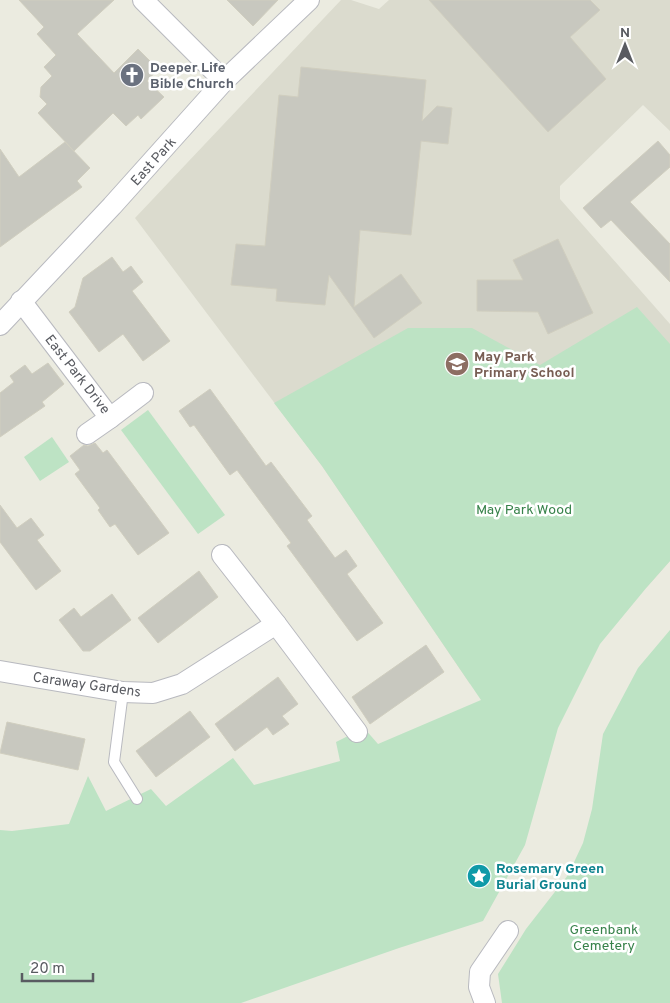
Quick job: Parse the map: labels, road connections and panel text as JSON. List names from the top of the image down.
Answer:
{
  "streets": {
    "street": ["East Park", "East Park Drive", "Caraway Gardens"]
  },
  "crossings": [
    ["East Park", "East Park Drive"]
  ],
  "parks": ["May Park Wood", "Greenbank Cemetery"],
  "places": {
    "church": ["Deeper Life Bible Church"],
    "school or university": ["May Park Primary School"],
    "place": ["Rosemary Green Burial Ground"]
  },
  "scale_bar": "20 m",
  "north": "top"
}
